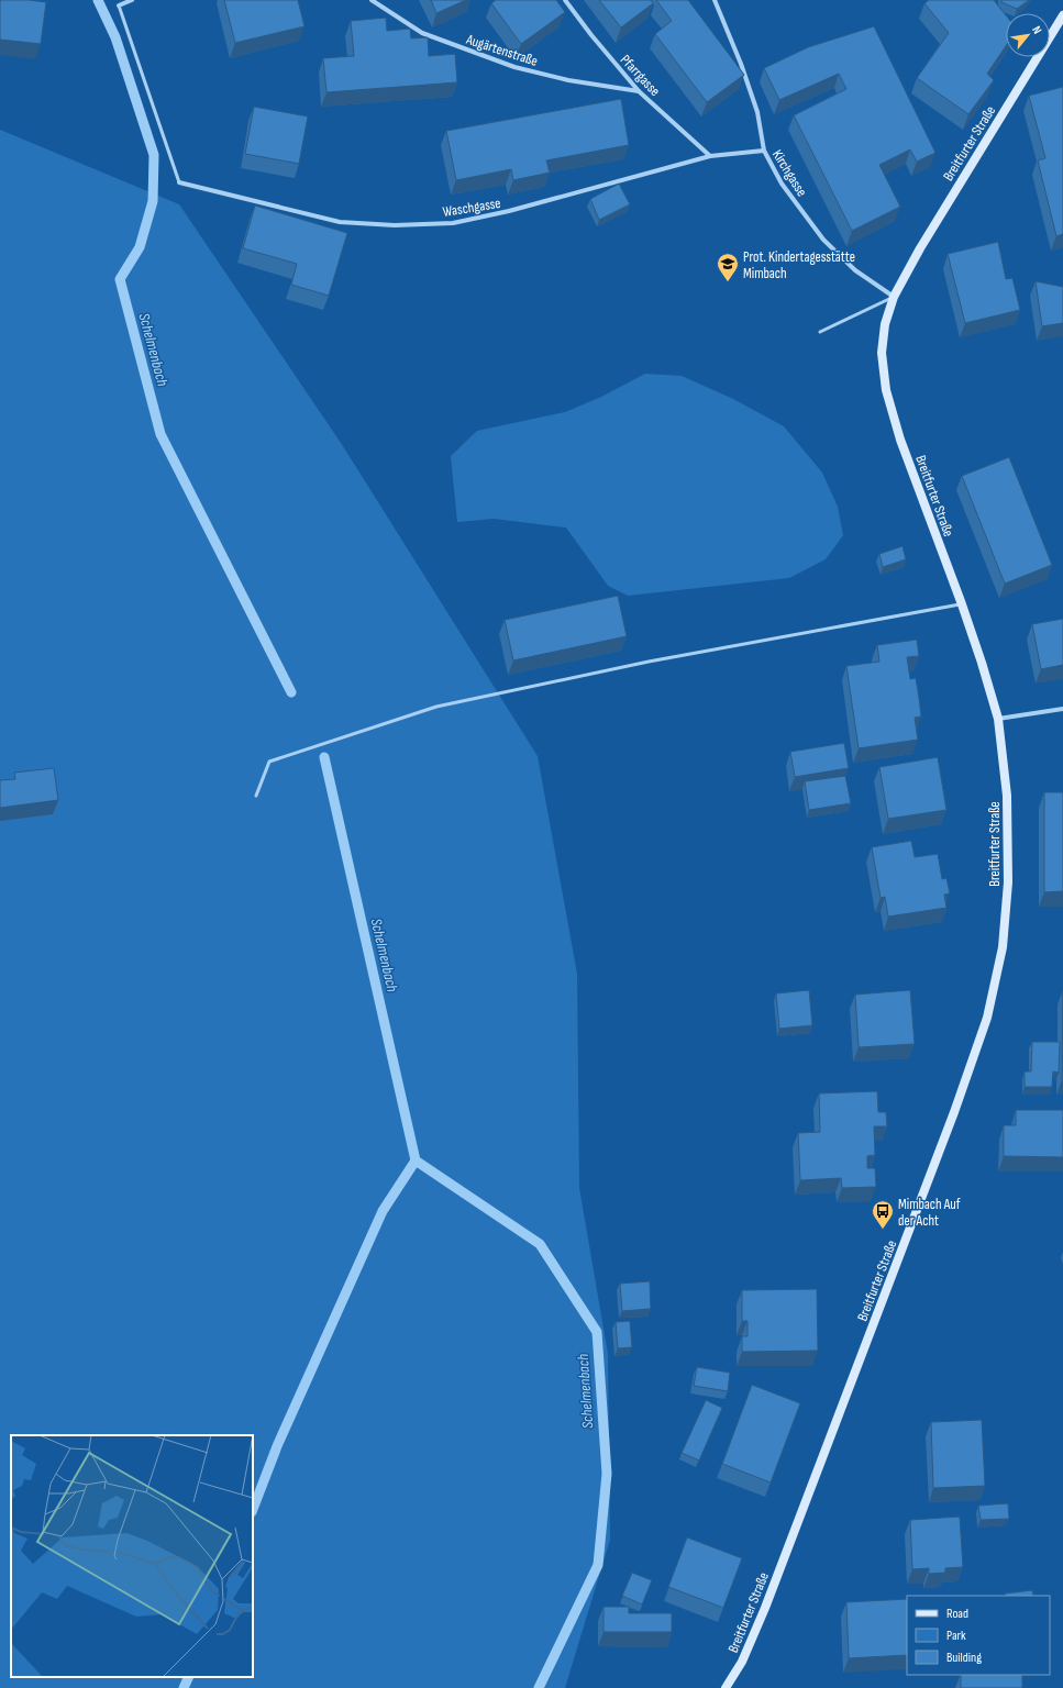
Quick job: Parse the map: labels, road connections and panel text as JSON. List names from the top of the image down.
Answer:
{
  "streets": {
    "main road": ["Breitfurter Straße"],
    "street": [
      "Augärtenstraße",
      "Pfarrgasse",
      "Kirchgasse",
      "Waschgasse"
    ]
  },
  "crossings": [
    ["Augärtenstraße", "Pfarrgasse"],
    ["Pfarrgasse", "Waschgasse"],
    ["Breitfurter Straße", "Kirchgasse"],
    ["Kirchgasse", "Waschgasse"]
  ],
  "water": ["Schelmenbach"],
  "places": {
    "school or university": ["Prot. Kindertagesstätte Mimbach"],
    "bus stop": ["Mimbach Auf der Acht"]
  },
  "legend": ["Road", "Park", "Building"],
  "north": "top right"
}
